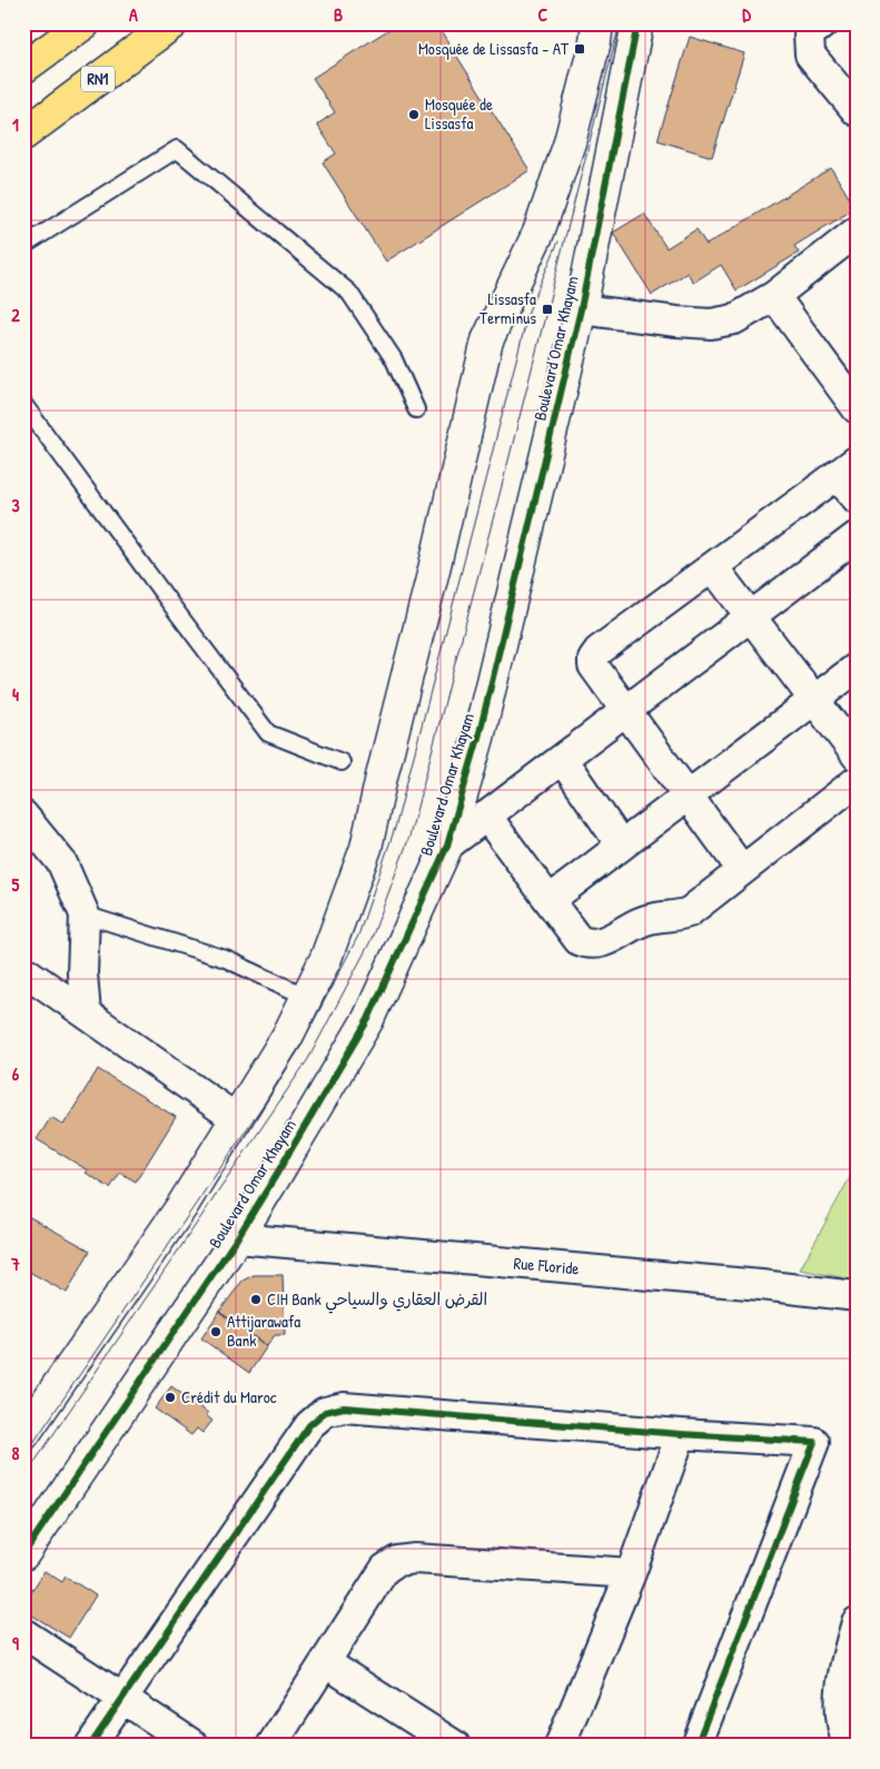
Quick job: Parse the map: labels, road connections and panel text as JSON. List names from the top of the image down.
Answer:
{
  "streets": {
    "highway": ["RN1"],
    "street": ["Boulevard Omar Khayam", "Rue Floride"]
  },
  "crossings": [
    ["Boulevard Omar Khayam", "Rue Floride"]
  ],
  "places": {
    "transit": ["Mosquée de Lissasfa - AT", "Lissasfa Terminus"],
    "other": [
      "Mosquée de Lissasfa",
      "CIH Bank القرض العقاري والسياحي",
      "Attijarawafa Bank",
      "Crédit du Maroc"
    ]
  },
  "grid": {
    "columns": [
      "A",
      "B",
      "C",
      "D"
    ],
    "rows": [
      "1",
      "2",
      "3",
      "4",
      "5",
      "6",
      "7",
      "8",
      "9"
    ]
  }
}
